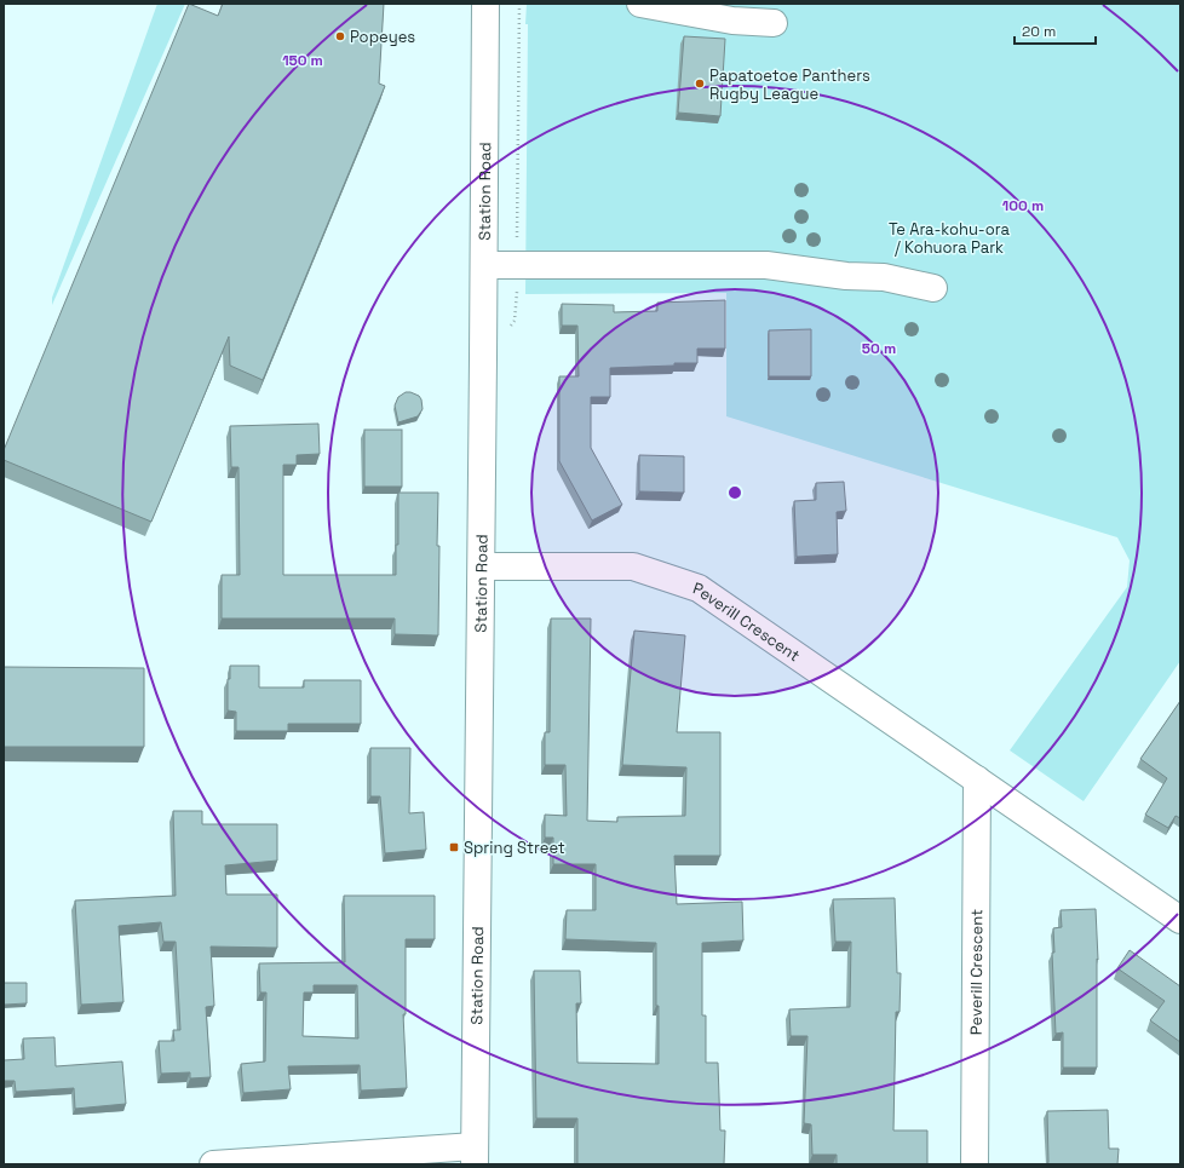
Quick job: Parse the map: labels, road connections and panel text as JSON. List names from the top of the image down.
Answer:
{
  "streets": {
    "street": ["Station Road", "Peverill Crescent"]
  },
  "crossings": [
    ["Station Road", "Peverill Crescent"]
  ],
  "parks": ["Te Ara-kohu-ora / Kohuora Park"],
  "places": {
    "other": ["Popeyes", "Papatoetoe Panthers Rugby League"],
    "transit": ["Spring Street"]
  },
  "scale_bar": "20 m",
  "rings": ["150 m", "100 m", "50 m"]
}
